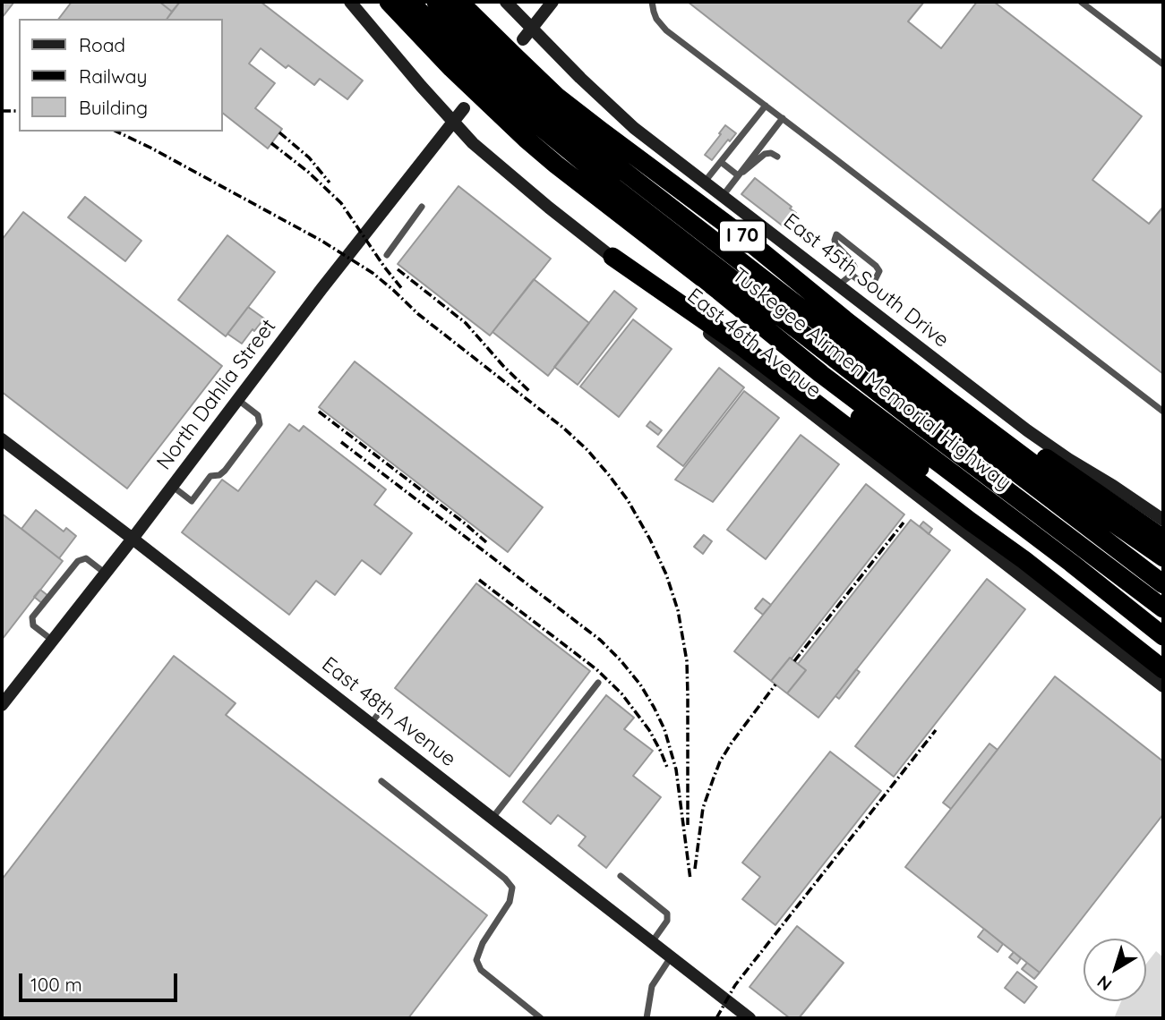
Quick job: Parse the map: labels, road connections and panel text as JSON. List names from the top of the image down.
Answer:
{
  "streets": {
    "highway": ["I 70", "Tuskegee Airmen Memorial Highway"],
    "main road": [
      "East 45th South Drive",
      "East 46th Avenue",
      "North Dahlia Street",
      "East 48th Avenue"
    ]
  },
  "crossings": [
    ["East 46th Avenue", "North Dahlia Street"],
    ["North Dahlia Street", "East 48th Avenue"]
  ],
  "legend": ["Road", "Railway", "Building"],
  "scale_bar": "100 m",
  "north": "bottom left"
}
